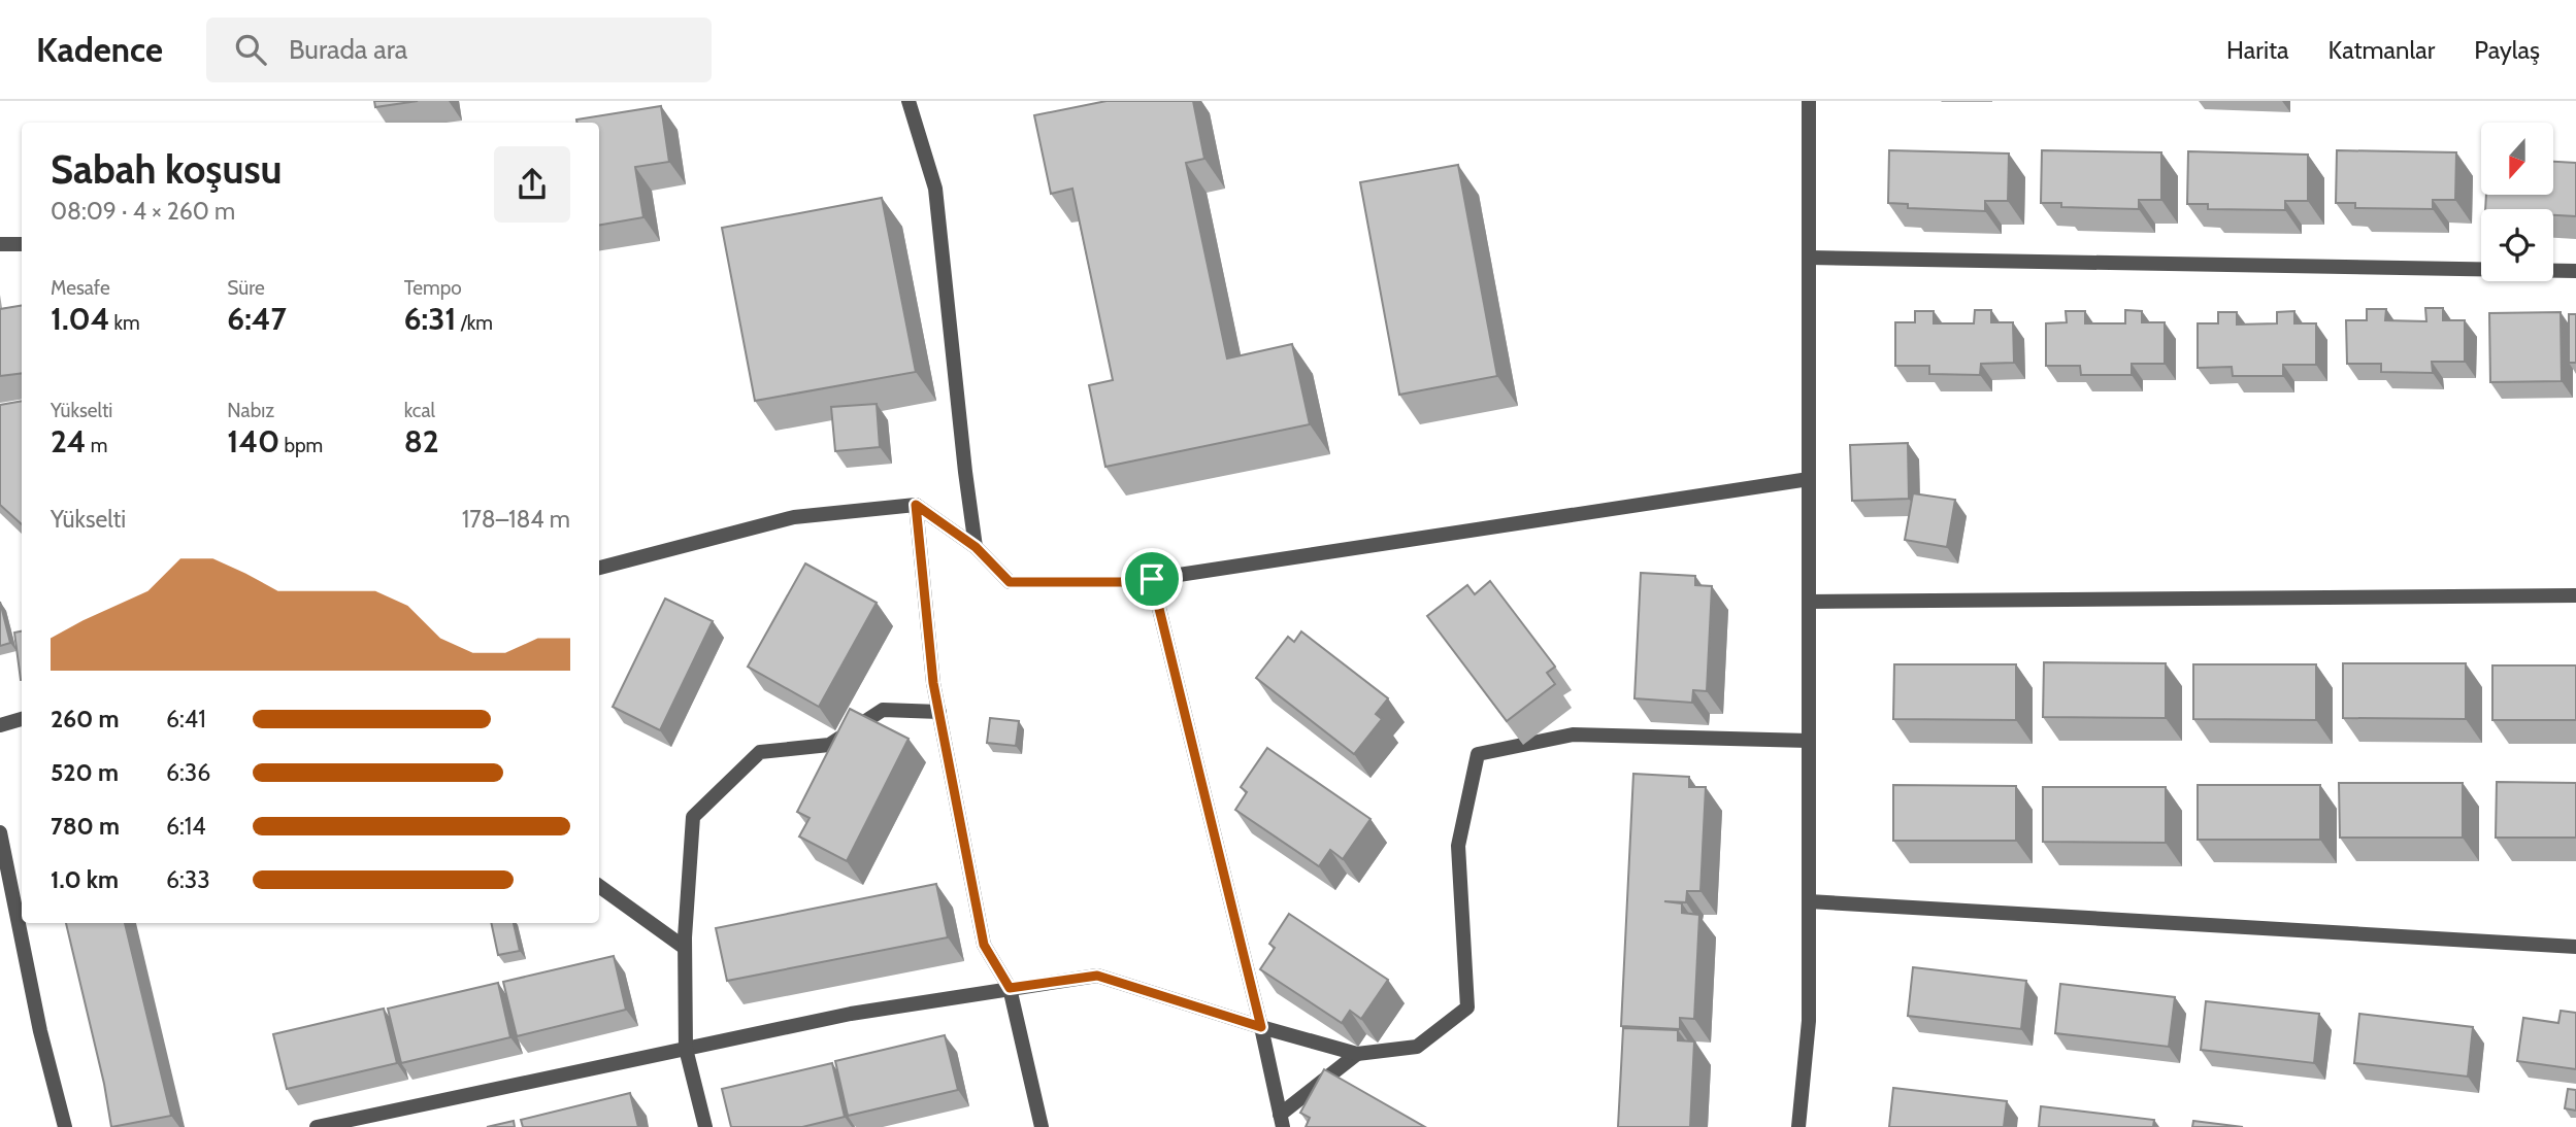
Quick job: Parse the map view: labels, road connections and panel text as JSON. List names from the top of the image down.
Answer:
{
  "north": "bottom",
  "page": {
    "header": "Kadence",
    "search": "Burada ara",
    "nav": ["Harita", "Katmanlar", "Paylaş"],
    "heading": ["Sabah koşusu", "08:09 · 4 × 260 m"],
    "stats": [
      ["Mesafe", "1.04 km"],
      ["Süre", "6:47"],
      ["Tempo", "6:31 /km"],
      ["Yükselti", "24 m"],
      ["Nabız", "140 bpm"],
      ["kcal", "82"]
    ],
    "chart": ["Yükselti", "178–184 m"],
    "list": [
      {
        "name": "260 m",
        "note": "6:41"
      },
      {
        "name": "520 m",
        "note": "6:36"
      },
      {
        "name": "780 m",
        "note": "6:14"
      },
      {
        "name": "1.0 km",
        "note": "6:33"
      }
    ]
  }
}
